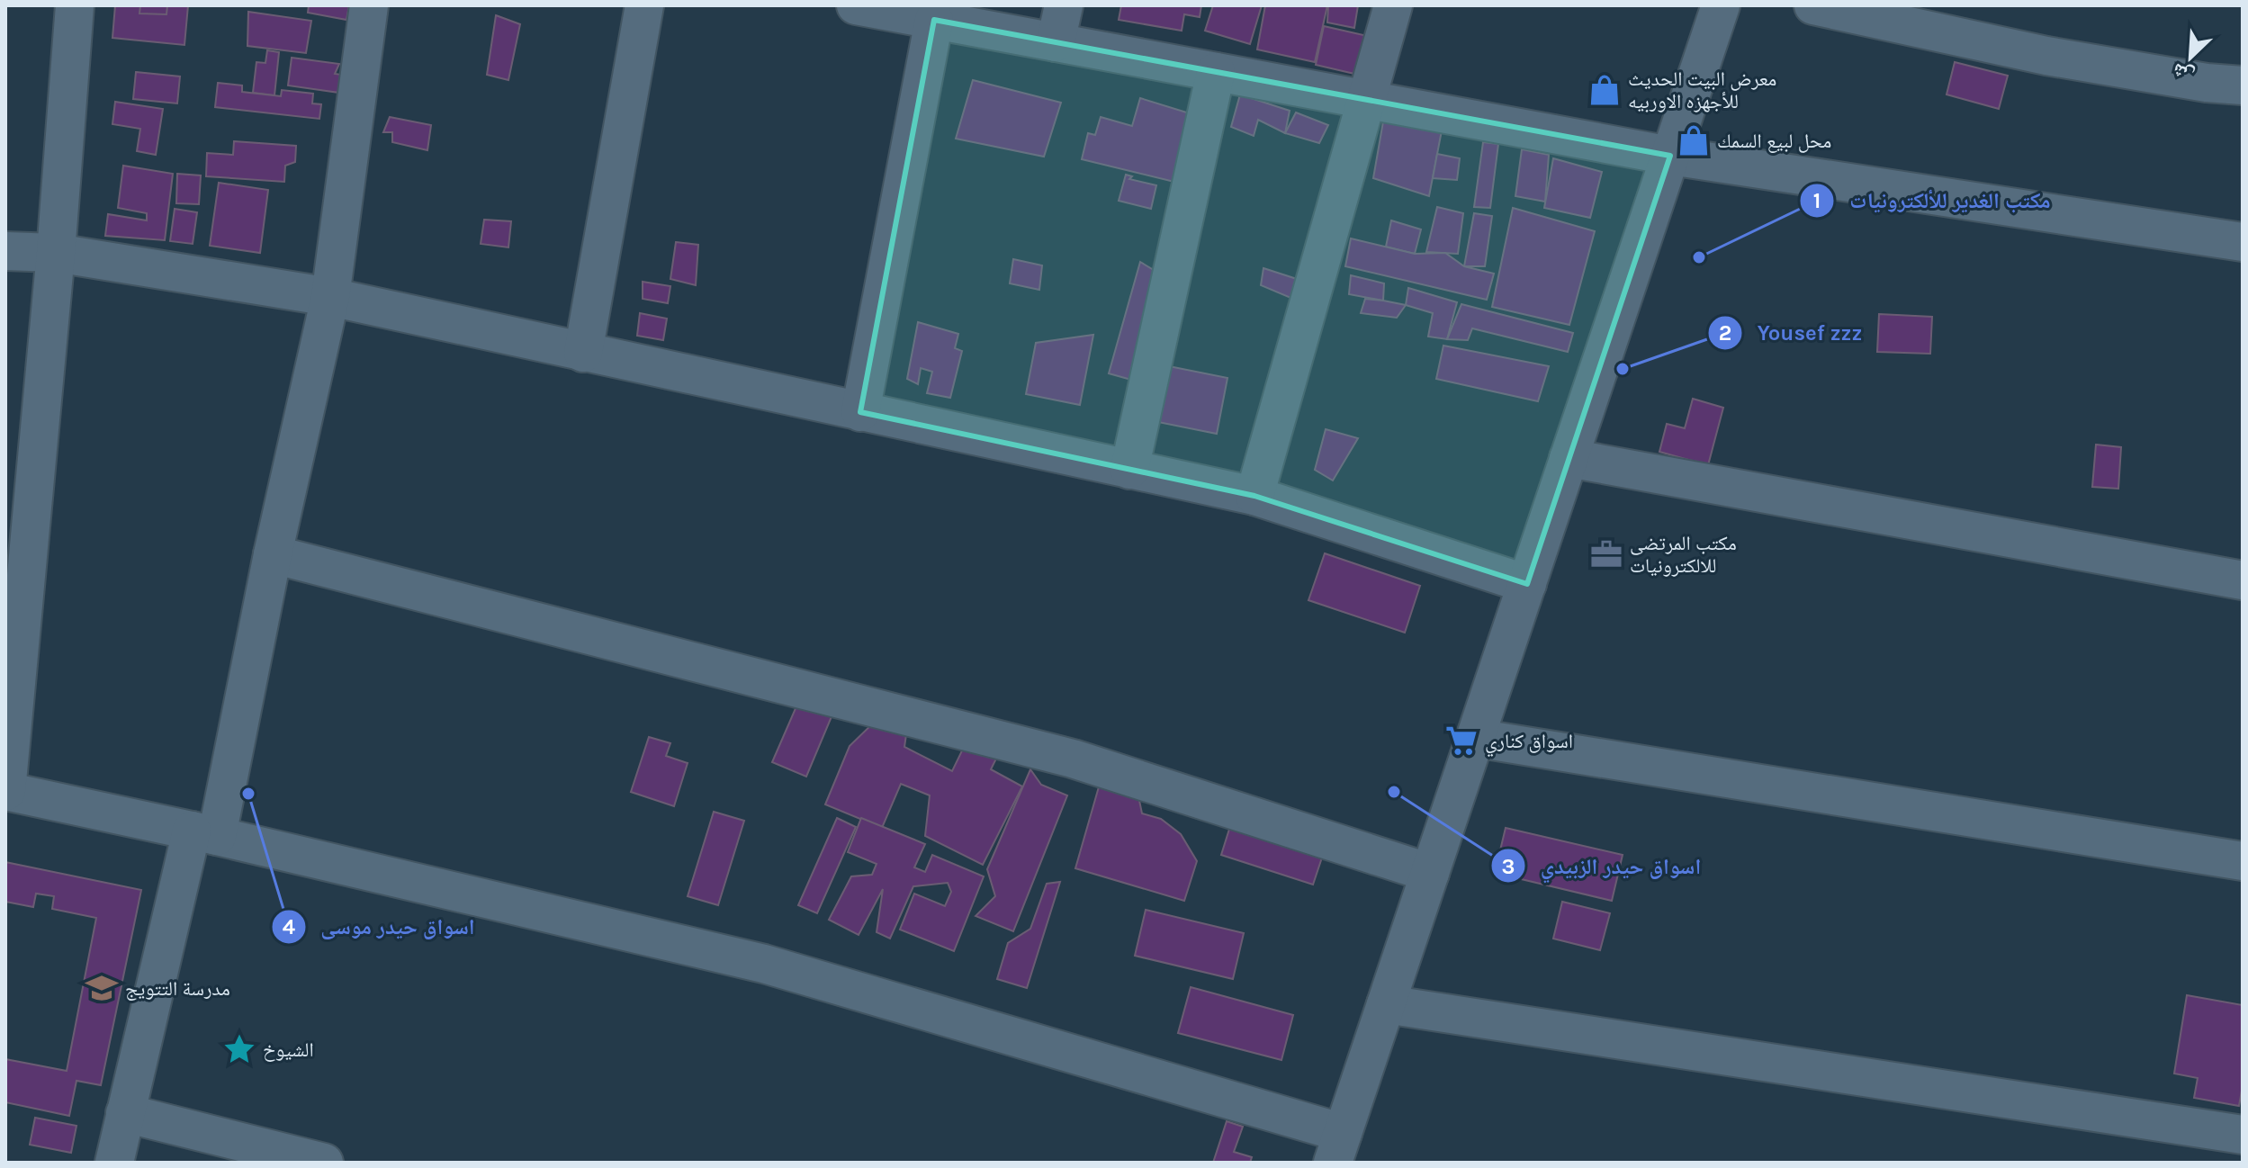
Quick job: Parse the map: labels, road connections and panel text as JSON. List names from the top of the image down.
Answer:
{
  "places": {
    "shop": ["معرض البيت الحديث للأجهزه الاوربيه", "محل لبيع السمك"],
    "other": [
      "مكتب الغدير للألكترونيات",
      "Yousef zzz",
      "اسواق حيدر الزبيدي",
      "اسواق حيدر موسى"
    ],
    "office": ["مكتب المرتضى للالكترونيات"],
    "supermarket": ["اسواق كناري"],
    "school or university": ["مدرسة التتويج"],
    "place": ["الشيوخ"]
  },
  "north": "bottom left"
}
